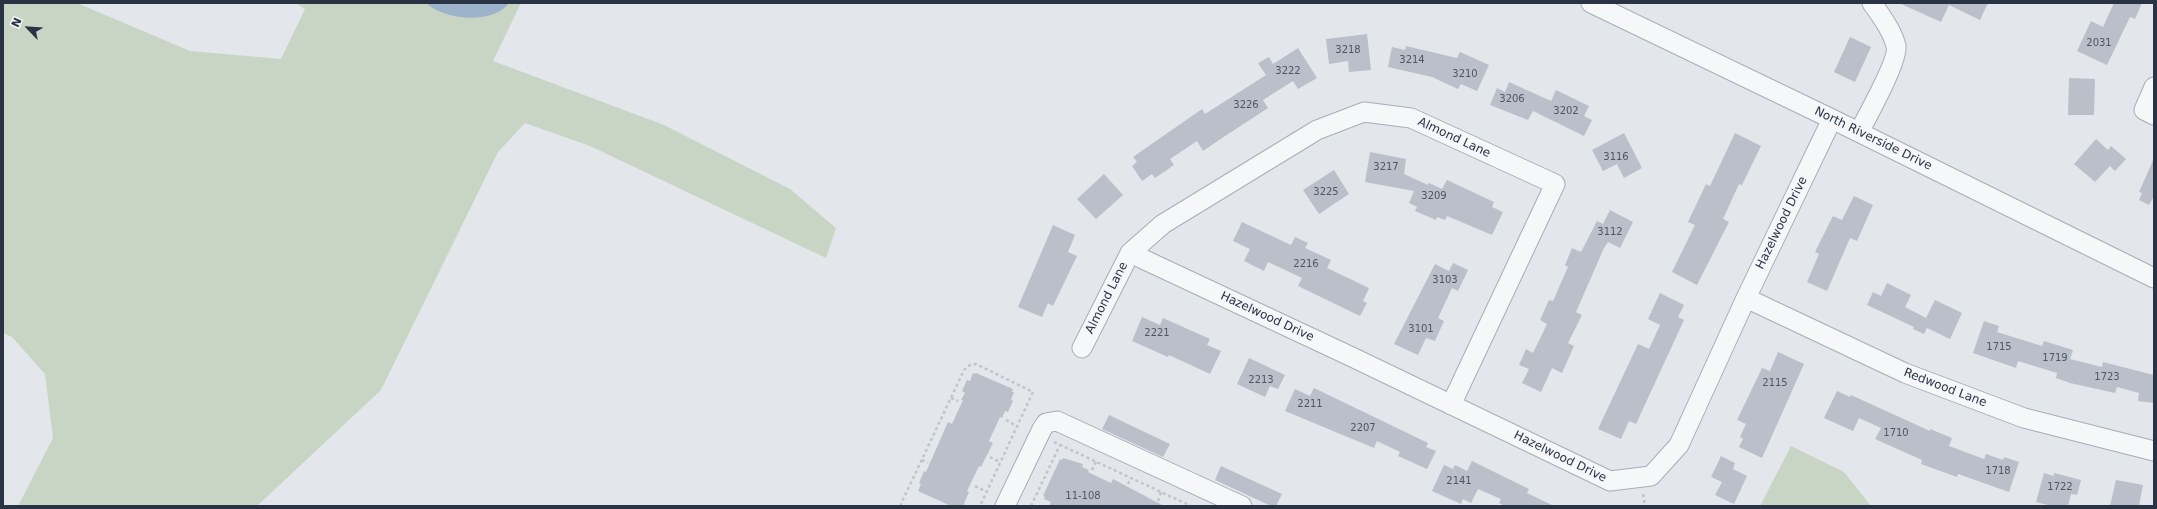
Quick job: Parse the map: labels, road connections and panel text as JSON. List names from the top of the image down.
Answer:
{
  "streets": {
    "street": [
      "Almond Lane",
      "North Riverside Drive",
      "Hazelwood Drive",
      "Redwood Lane"
    ]
  },
  "crossings": [
    ["Almond Lane", "Hazelwood Drive"],
    ["North Riverside Drive", "Hazelwood Drive"],
    ["Hazelwood Drive", "Redwood Lane"]
  ],
  "house_numbers": [
    "2031",
    "3218",
    "3214",
    "3222",
    "3210",
    "3206",
    "3226",
    "3202",
    "3116",
    "3217",
    "3225",
    "3209",
    "3112",
    "2216",
    "3103",
    "3101",
    "2221",
    "1715",
    "1719",
    "1723",
    "2213",
    "2115",
    "2211",
    "2207",
    "1710",
    "1718",
    "2141",
    "1722",
    "11-108"
  ],
  "north": "top left"
}
